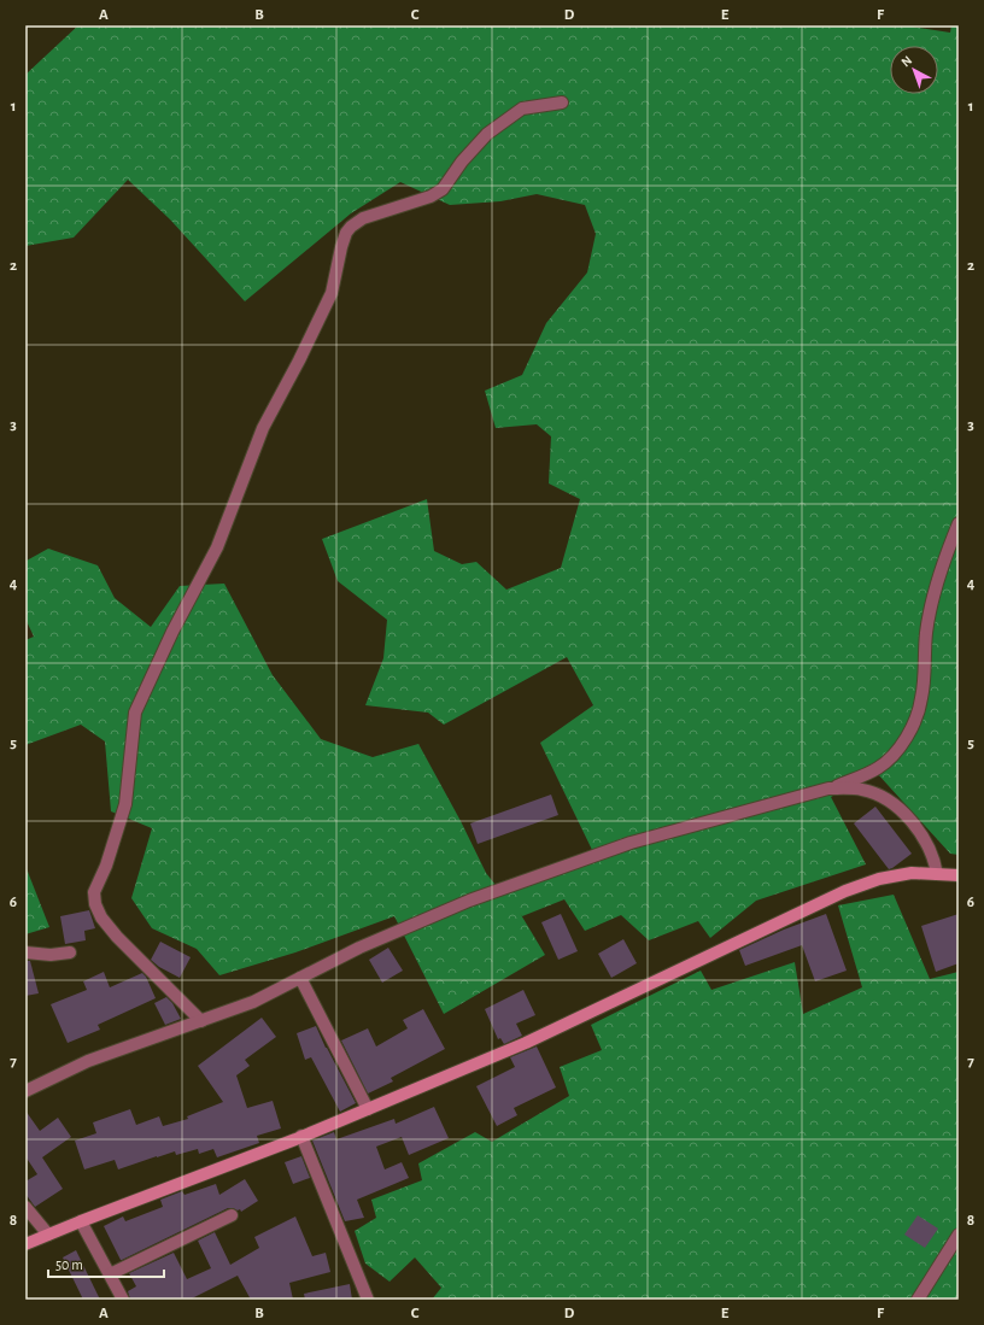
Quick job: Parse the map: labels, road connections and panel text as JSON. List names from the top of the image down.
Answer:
{
  "scale_bar": "50 m",
  "north": "top left",
  "grid": {
    "columns": [
      "A",
      "B",
      "C",
      "D",
      "E",
      "F"
    ],
    "rows": [
      "1",
      "2",
      "3",
      "4",
      "5",
      "6",
      "7",
      "8"
    ]
  }
}
